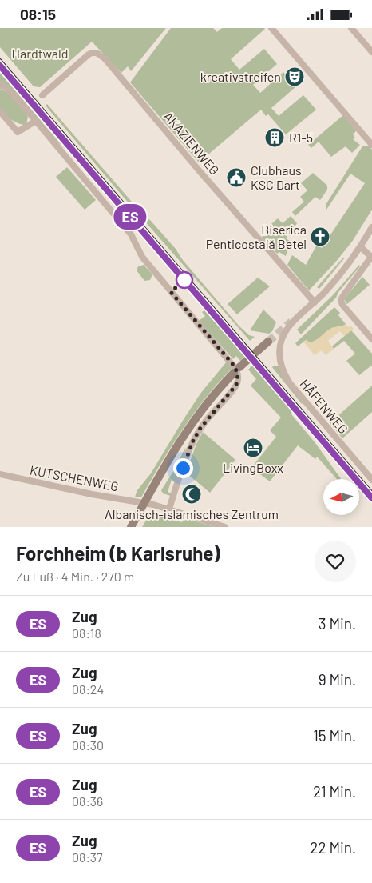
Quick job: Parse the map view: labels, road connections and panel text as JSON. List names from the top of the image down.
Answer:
{
  "streets": {
    "street": ["AKAZIENWEG", "HÄFENWEG", "KUTSCHENWEG"]
  },
  "crossings": [
    ["AKAZIENWEG", "HÄFENWEG"]
  ],
  "parks": ["Hardtwald"],
  "places": {
    "theatre": ["kreativstreifen"],
    "building": ["R1-5"],
    "public building": ["Clubhaus KSC Dart"],
    "church": ["Biserica Penticostală Betel"],
    "hotel": ["LivingBoxx"],
    "mosque": ["Albanisch-islamisches Zentrum"]
  },
  "north": "left",
  "page": {
    "status": "08:15",
    "on_map": "ES",
    "heading": ["Forchheim (b Karlsruhe)", "Zu Fuß · 4 Min. · 270 m"],
    "list": [
      {
        "mark": "ES",
        "name": "Zug",
        "note": "08:18",
        "value": "3 Min."
      },
      {
        "mark": "ES",
        "name": "Zug",
        "note": "08:24",
        "value": "9 Min."
      },
      {
        "mark": "ES",
        "name": "Zug",
        "note": "08:30",
        "value": "15 Min."
      },
      {
        "mark": "ES",
        "name": "Zug",
        "note": "08:36",
        "value": "21 Min."
      },
      {
        "mark": "ES",
        "name": "Zug",
        "note": "08:37",
        "value": "22 Min."
      }
    ]
  }
}
